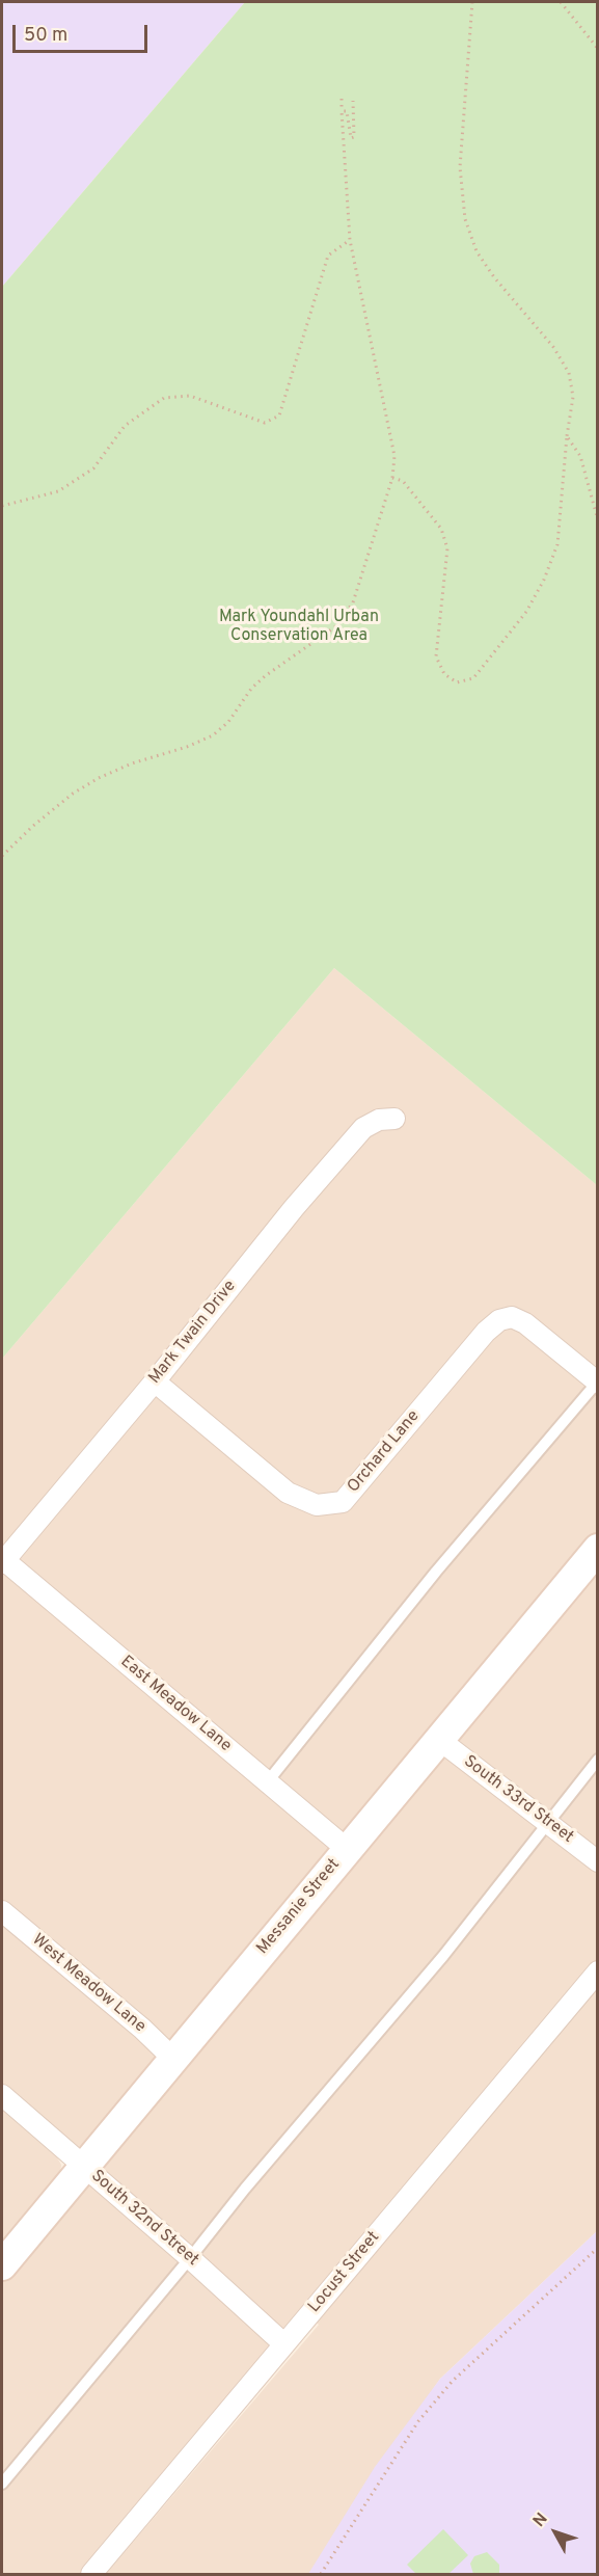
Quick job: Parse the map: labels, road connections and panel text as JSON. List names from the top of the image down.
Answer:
{
  "streets": {
    "street": [
      "Mark Twain Drive",
      "Orchard Lane",
      "East Meadow Lane",
      "South 33rd Street",
      "Messanie Street",
      "West Meadow Lane",
      "South 32nd Street",
      "Locust Street"
    ]
  },
  "crossings": [
    ["Mark Twain Drive", "Orchard Lane"],
    ["Mark Twain Drive", "East Meadow Lane"],
    ["East Meadow Lane", "Messanie Street"],
    ["South 33rd Street", "Messanie Street"],
    ["Messanie Street", "West Meadow Lane"],
    ["Messanie Street", "South 32nd Street"],
    ["South 32nd Street", "Locust Street"]
  ],
  "parks": ["Mark Youndahl Urban Conservation Area"],
  "scale_bar": "50 m",
  "north": "top left"
}
